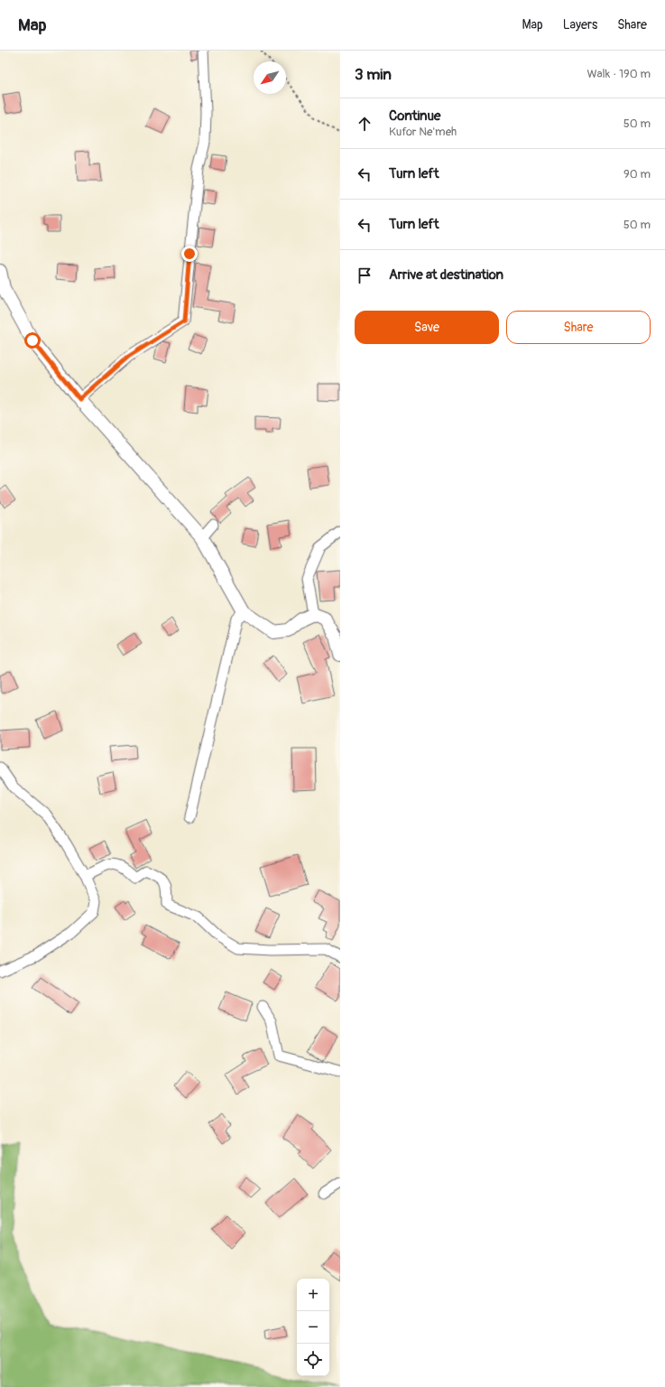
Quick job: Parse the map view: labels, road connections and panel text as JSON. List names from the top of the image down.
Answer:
{
  "north": "bottom left",
  "page": {
    "header": "Map",
    "nav": ["Map", "Layers", "Share"],
    "heading": ["3 min", "Walk · 190 m"],
    "list": [
      ["Continue", "Kufor Ne'meh", "50 m"],
      ["Turn left", "90 m"],
      ["Turn left", "50 m"],
      "Arrive at destination"
    ],
    "buttons": ["Save", "Share"],
    "map_buttons": ["+", "−"]
  }
}
